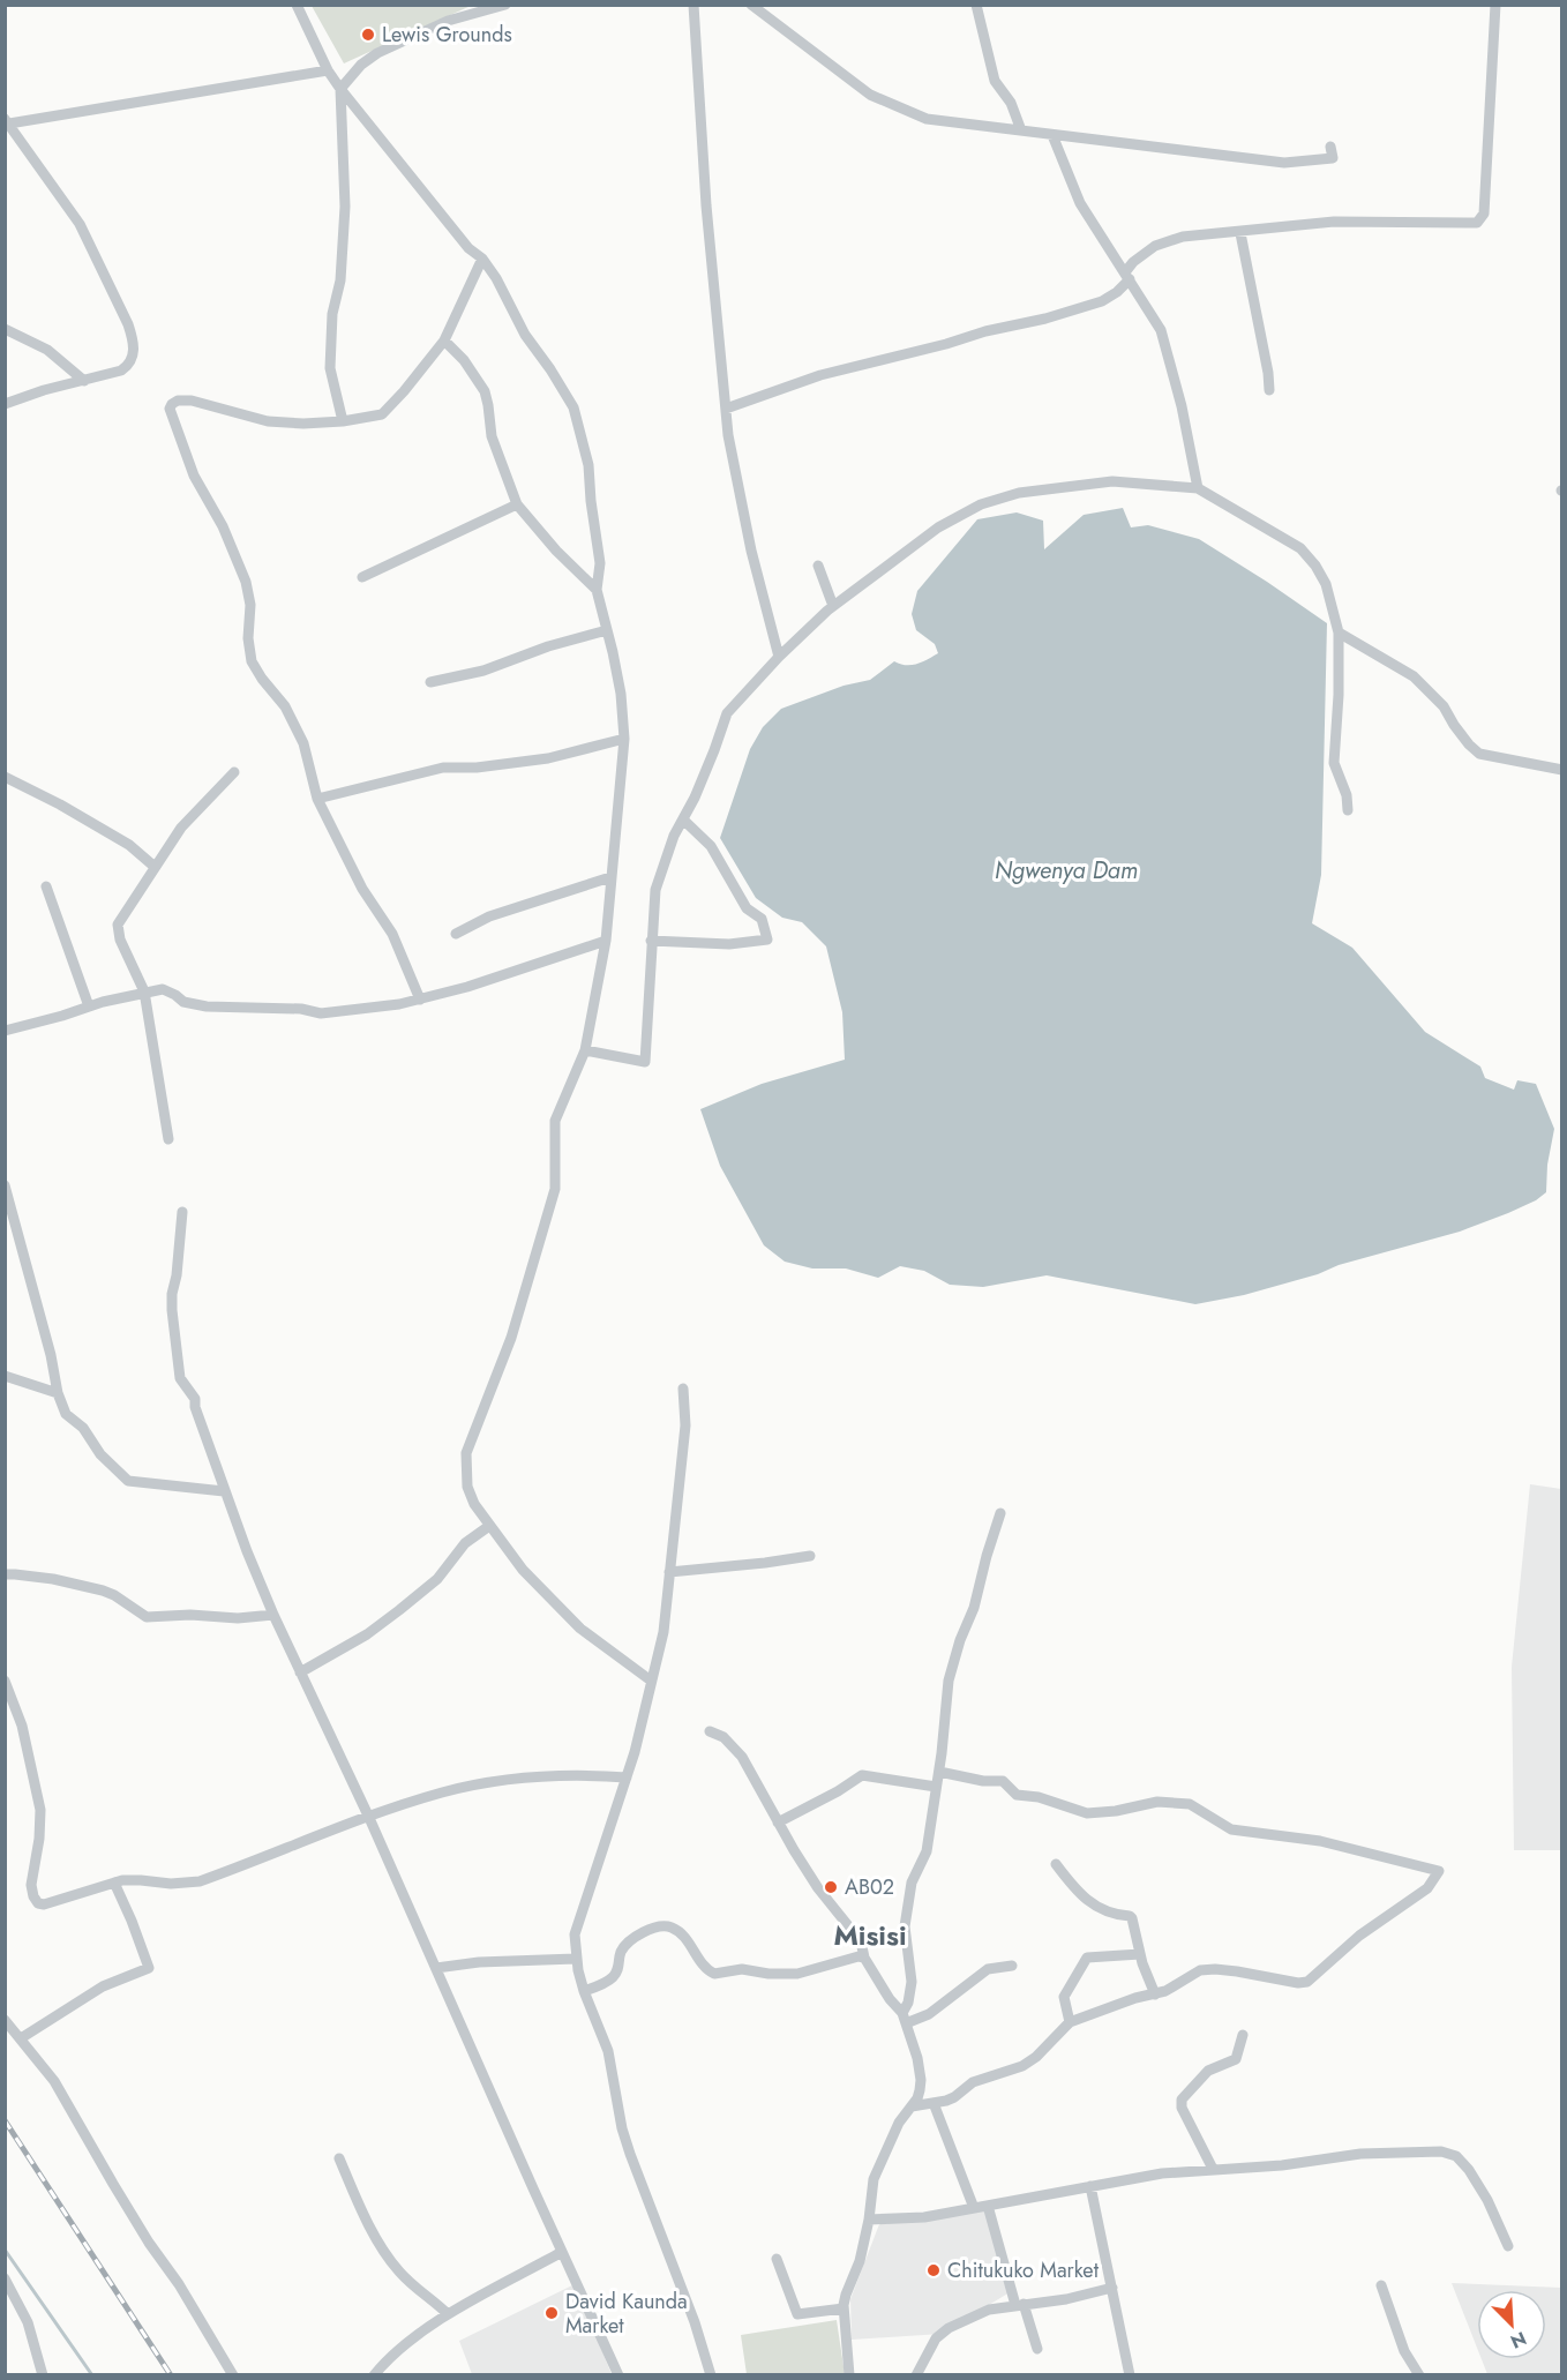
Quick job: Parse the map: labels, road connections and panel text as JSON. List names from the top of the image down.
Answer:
{
  "districts": ["Misisi"],
  "water": ["Ngwenya Dam"],
  "places": [
    "Lewis Grounds",
    "AB02",
    "Chitukuko Market",
    "David Kaunda Market"
  ],
  "north": "bottom right"
}
